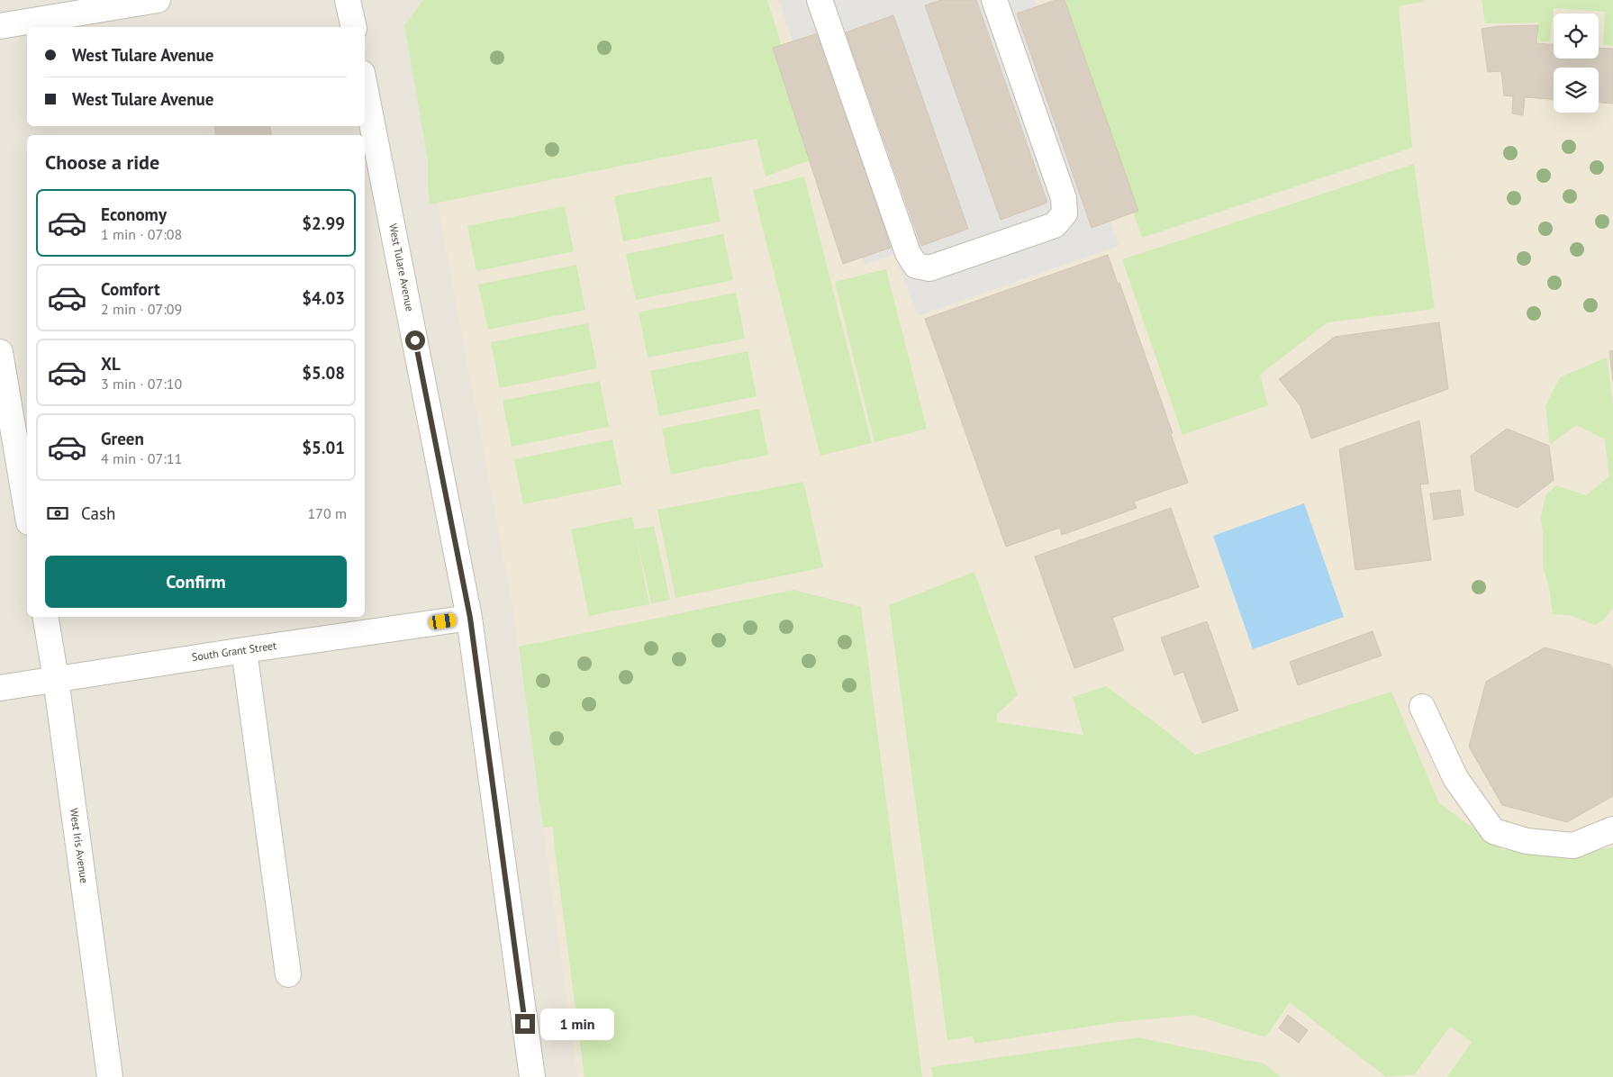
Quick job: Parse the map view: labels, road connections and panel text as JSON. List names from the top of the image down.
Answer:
{
  "streets": {
    "street": ["West Tulare Avenue", "South Grant Street", "West Iris Avenue"]
  },
  "crossings": [
    ["West Tulare Avenue", "South Grant Street"],
    ["South Grant Street", "West Iris Avenue"]
  ],
  "page": {
    "banner": ["West Tulare Avenue", "West Tulare Avenue"],
    "heading": "Choose a ride",
    "list": [
      {
        "name": "Economy",
        "note": "1 min · 07:08",
        "value": "$2.99"
      },
      {
        "name": "Comfort",
        "note": "2 min · 07:09",
        "value": "$4.03"
      },
      {
        "name": "XL",
        "note": "3 min · 07:10",
        "value": "$5.08"
      },
      {
        "name": "Green",
        "note": "4 min · 07:11",
        "value": "$5.01"
      }
    ],
    "pay": ["Cash", "170 m"],
    "buttons": "Confirm",
    "bubble": "1 min"
  }
}
